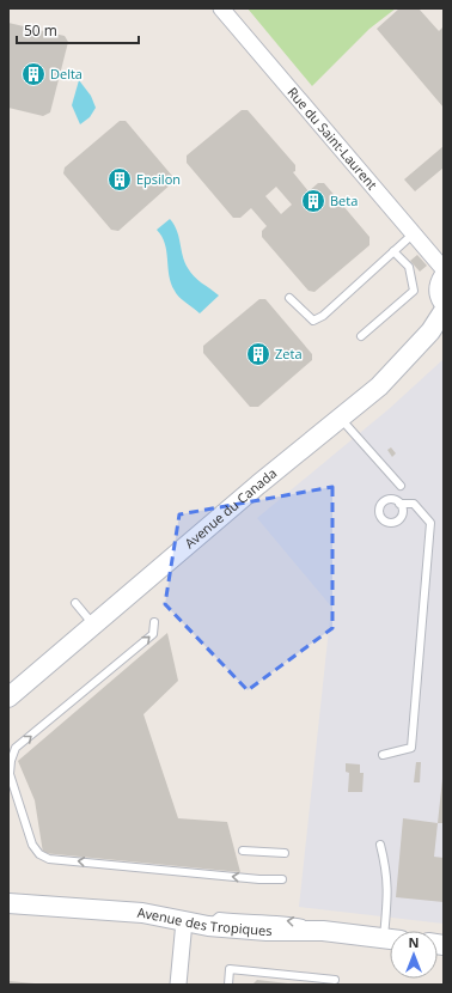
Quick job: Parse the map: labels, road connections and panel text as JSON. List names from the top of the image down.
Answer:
{
  "streets": {
    "street": ["Rue du Saint-Laurent", "Avenue du Canada", "Avenue des Tropiques"]
  },
  "places": {
    "building": [
      "Delta",
      "Epsilon",
      "Beta",
      "Zeta"
    ]
  },
  "scale_bar": "50 m",
  "north": "top"
}
